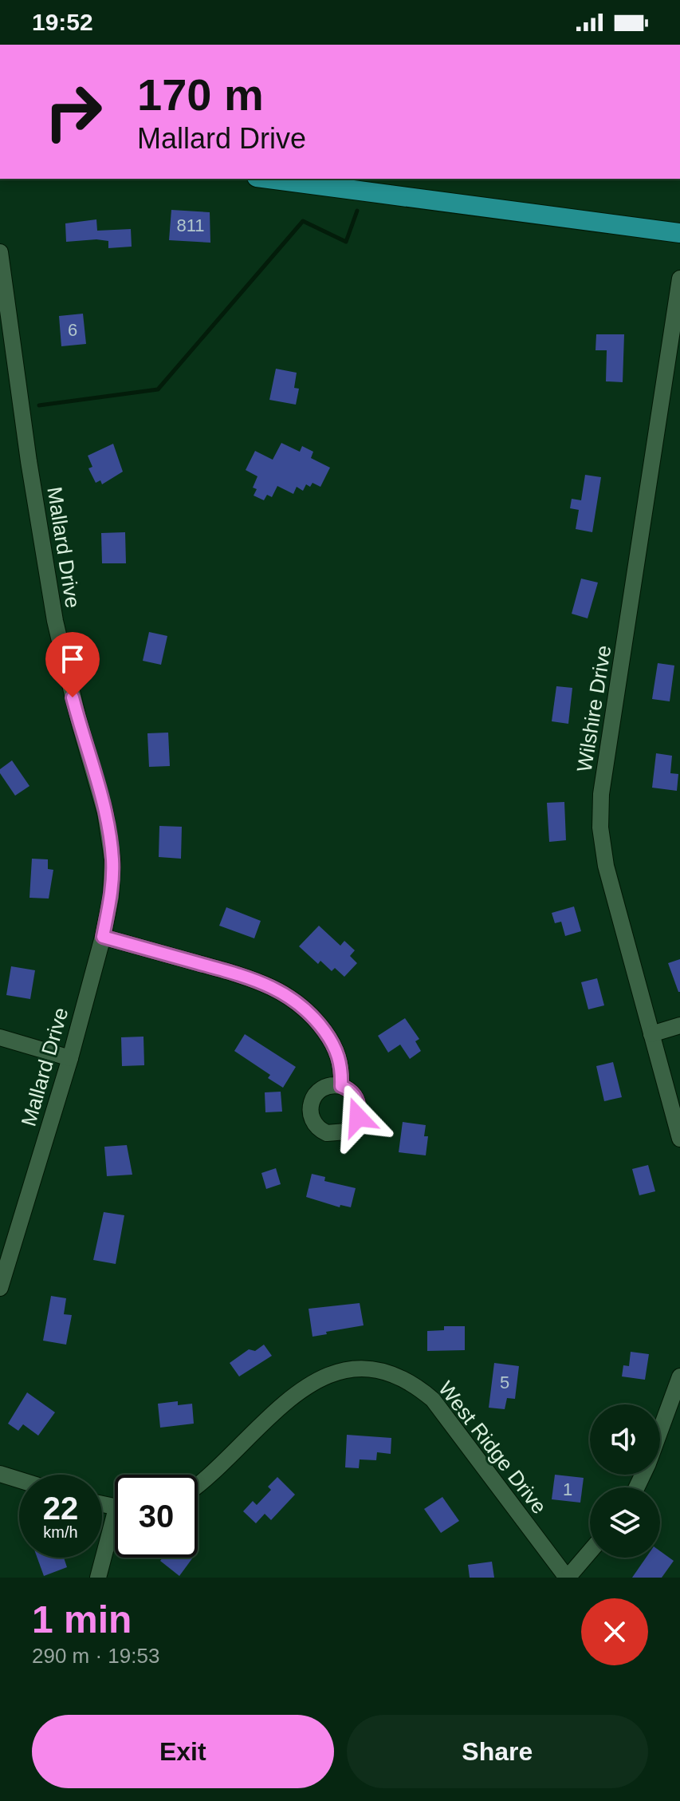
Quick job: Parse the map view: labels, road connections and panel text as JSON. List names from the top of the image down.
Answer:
{
  "streets": {
    "street": ["Mallard Drive", "Wilshire Drive", "West Ridge Drive"]
  },
  "house_numbers": [
    "811",
    "6",
    "5",
    "1"
  ],
  "page": {
    "status": "19:52",
    "turn": ["170 m", "Mallard Drive"],
    "speed": "22 km/h",
    "limit": "30",
    "heading": ["1 min", "290 m · 19:53"],
    "buttons": ["Exit", "Share"]
  }
}
